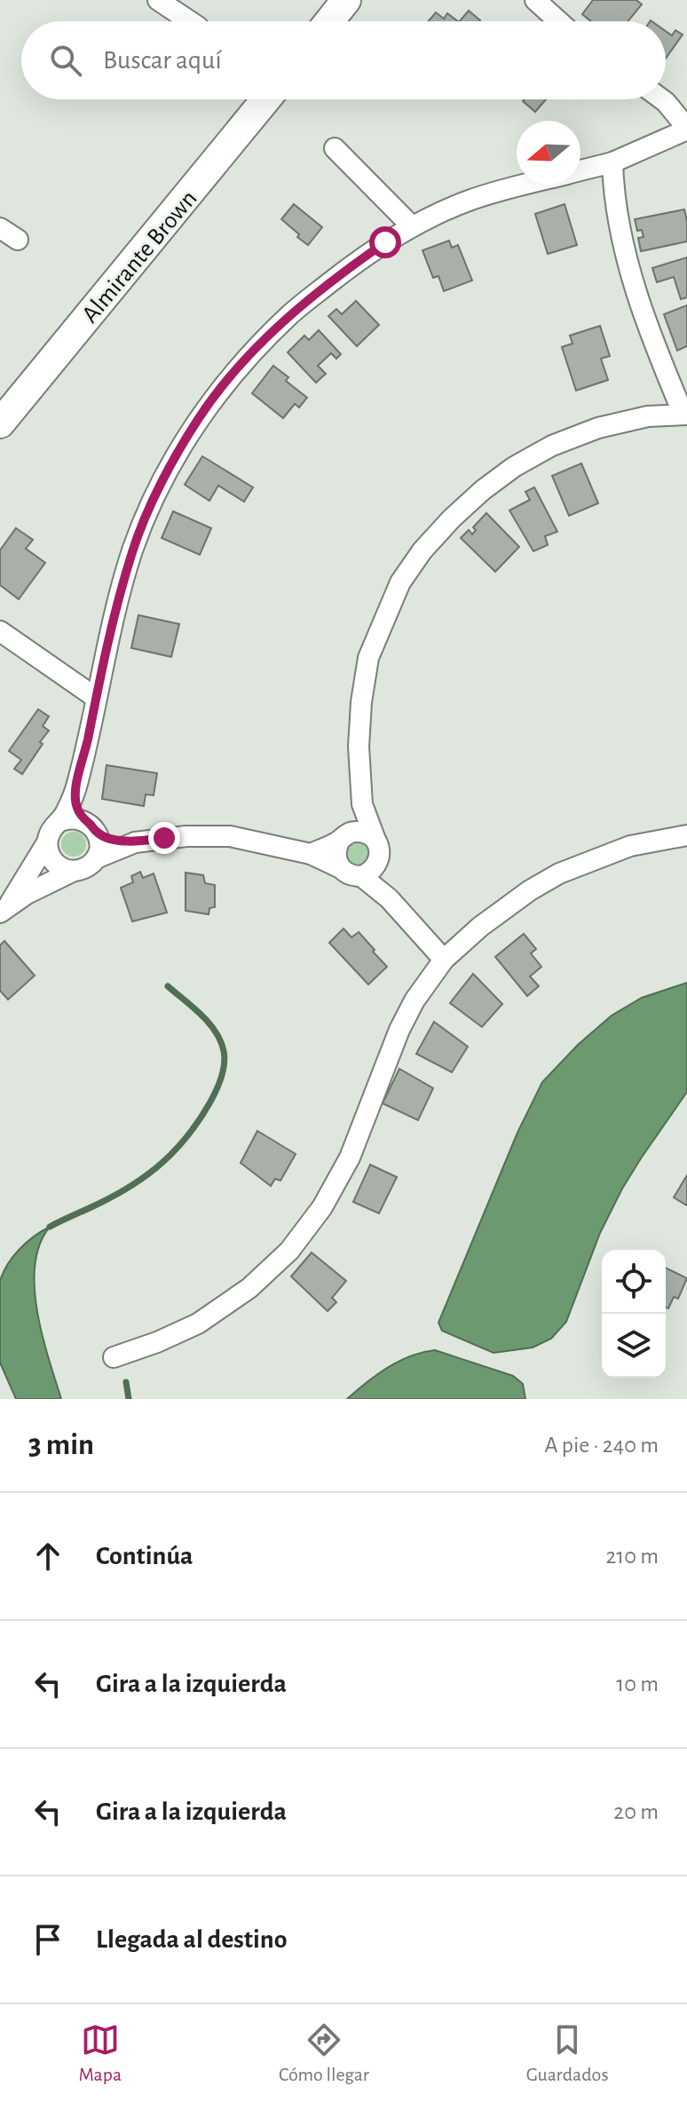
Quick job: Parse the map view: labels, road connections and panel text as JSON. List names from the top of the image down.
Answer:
{
  "streets": {
    "street": ["Almirante Brown"]
  },
  "north": "left",
  "page": {
    "search": "Buscar aquí",
    "heading": ["3 min", "A pie · 240 m"],
    "list": [
      ["Continúa", "210 m"],
      ["Gira a la izquierda", "10 m"],
      ["Gira a la izquierda", "20 m"],
      "Llegada al destino"
    ],
    "nav": ["Mapa", "Cómo llegar", "Guardados"]
  }
}
